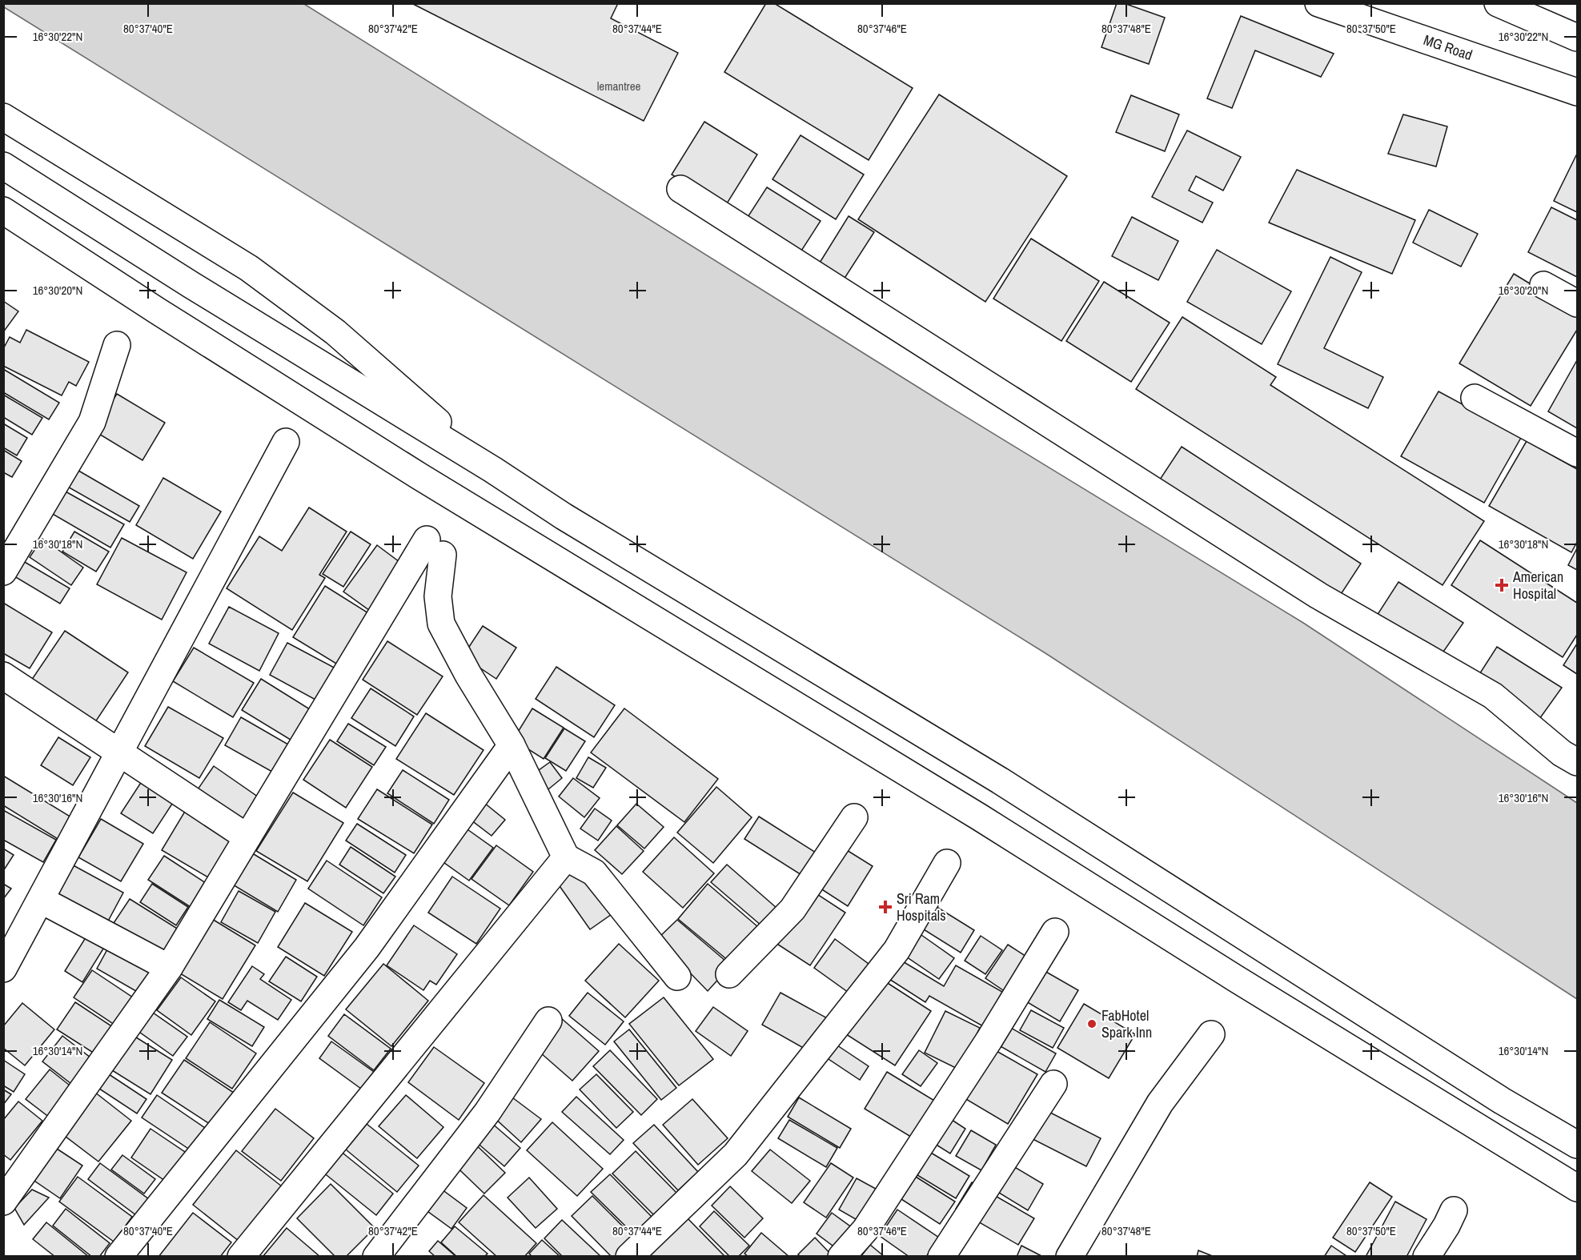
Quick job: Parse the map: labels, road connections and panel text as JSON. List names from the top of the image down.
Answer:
{
  "streets": {
    "main road": ["MG Road"]
  },
  "places": {
    "health": ["American Hospital", "Sri Ram Hospitals"],
    "other": ["FabHotel Spark Inn"]
  },
  "house_numbers": ["lemantree"],
  "coordinates": [
    "80°37'40\"E",
    "80°37'42\"E",
    "80°37'44\"E",
    "80°37'46\"E",
    "80°37'48\"E",
    "80°37'50\"E",
    "16°30'22\"N",
    "16°30'20\"N",
    "16°30'18\"N",
    "16°30'16\"N",
    "16°30'14\"N"
  ]
}
